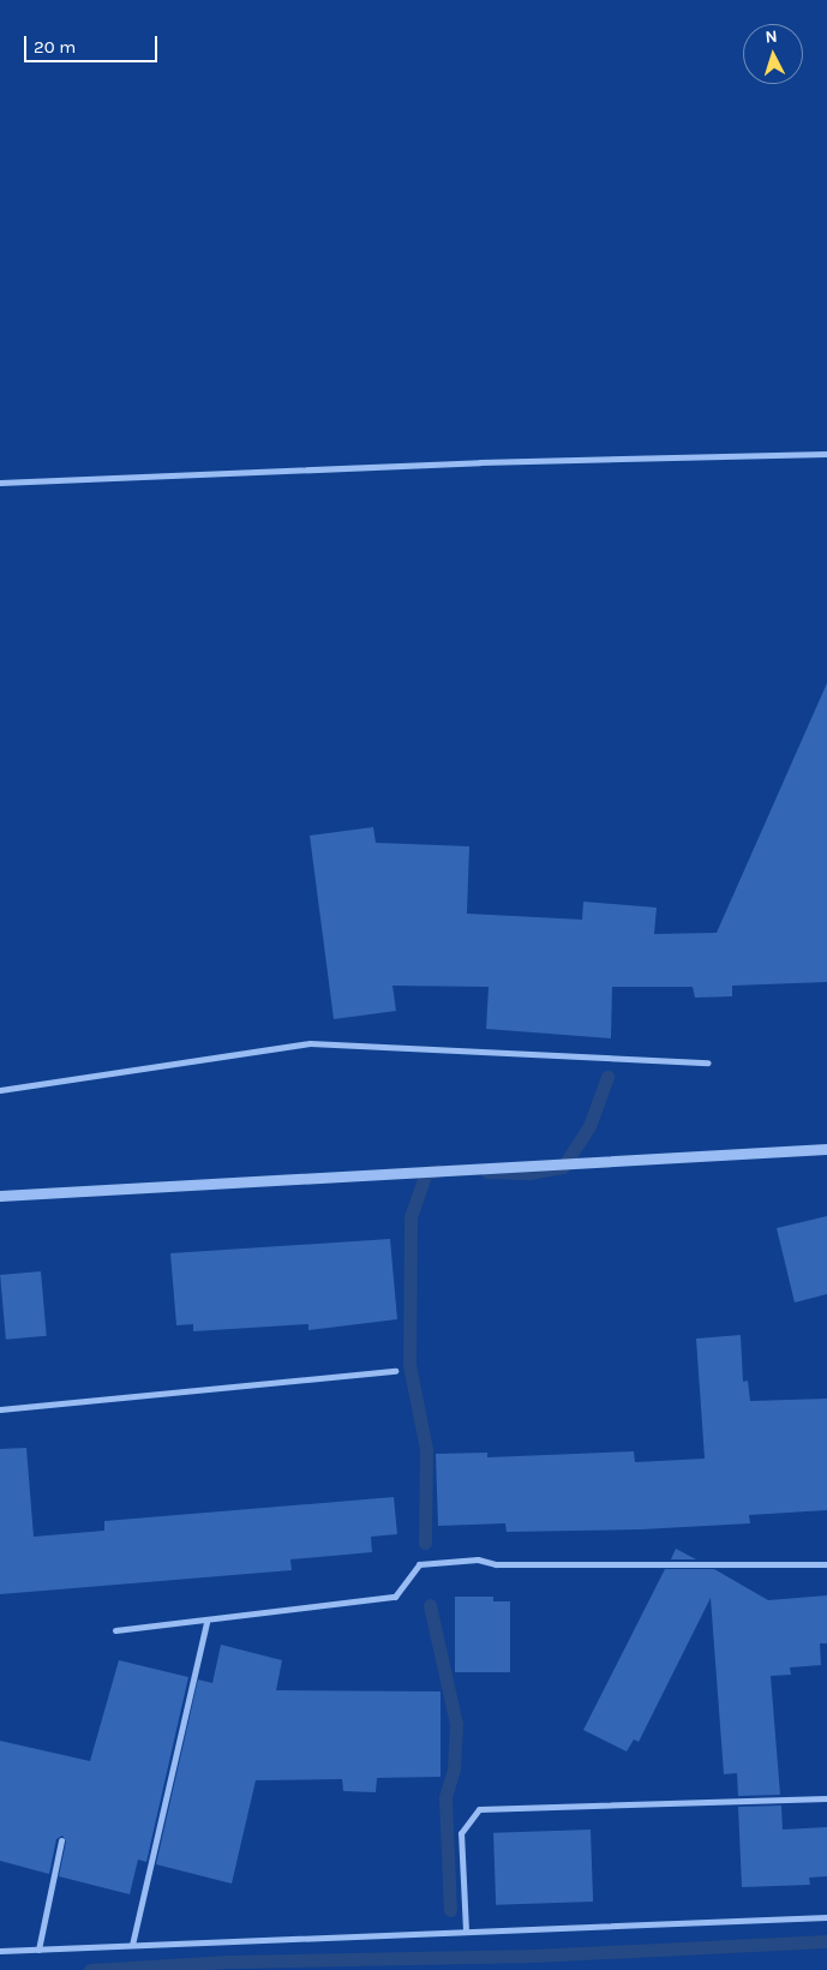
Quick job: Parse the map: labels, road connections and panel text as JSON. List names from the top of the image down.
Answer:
{
  "scale_bar": "20 m",
  "north": "top"
}
